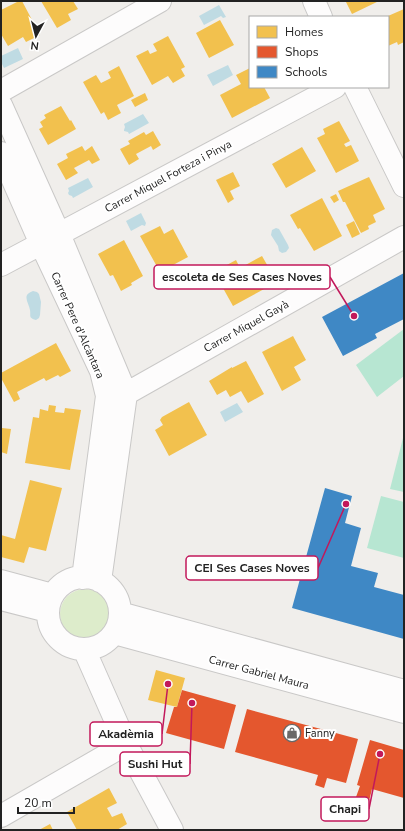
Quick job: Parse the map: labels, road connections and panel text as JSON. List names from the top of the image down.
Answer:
{
  "streets": {
    "street": [
      "Carrer Miquel Forteza i Pinya",
      "Carrer Pere d'Alcàntara",
      "Carrer Miquel Gayà",
      "Carrer Gabriel Maura"
    ]
  },
  "crossings": [
    ["Carrer Miquel Forteza i Pinya", "Carrer Pere d'Alcàntara"],
    ["Carrer Pere d'Alcàntara", "Carrer Miquel Gayà"]
  ],
  "places": {
    "other": [
      "escoleta de Ses Cases Noves",
      "CEI Ses Cases Noves",
      "Akadèmia",
      "Sushi Hut",
      "Chapi"
    ],
    "shop": ["Fanny"]
  },
  "legend": ["Homes", "Shops", "Schools"],
  "scale_bar": "20 m",
  "north": "bottom"
}
